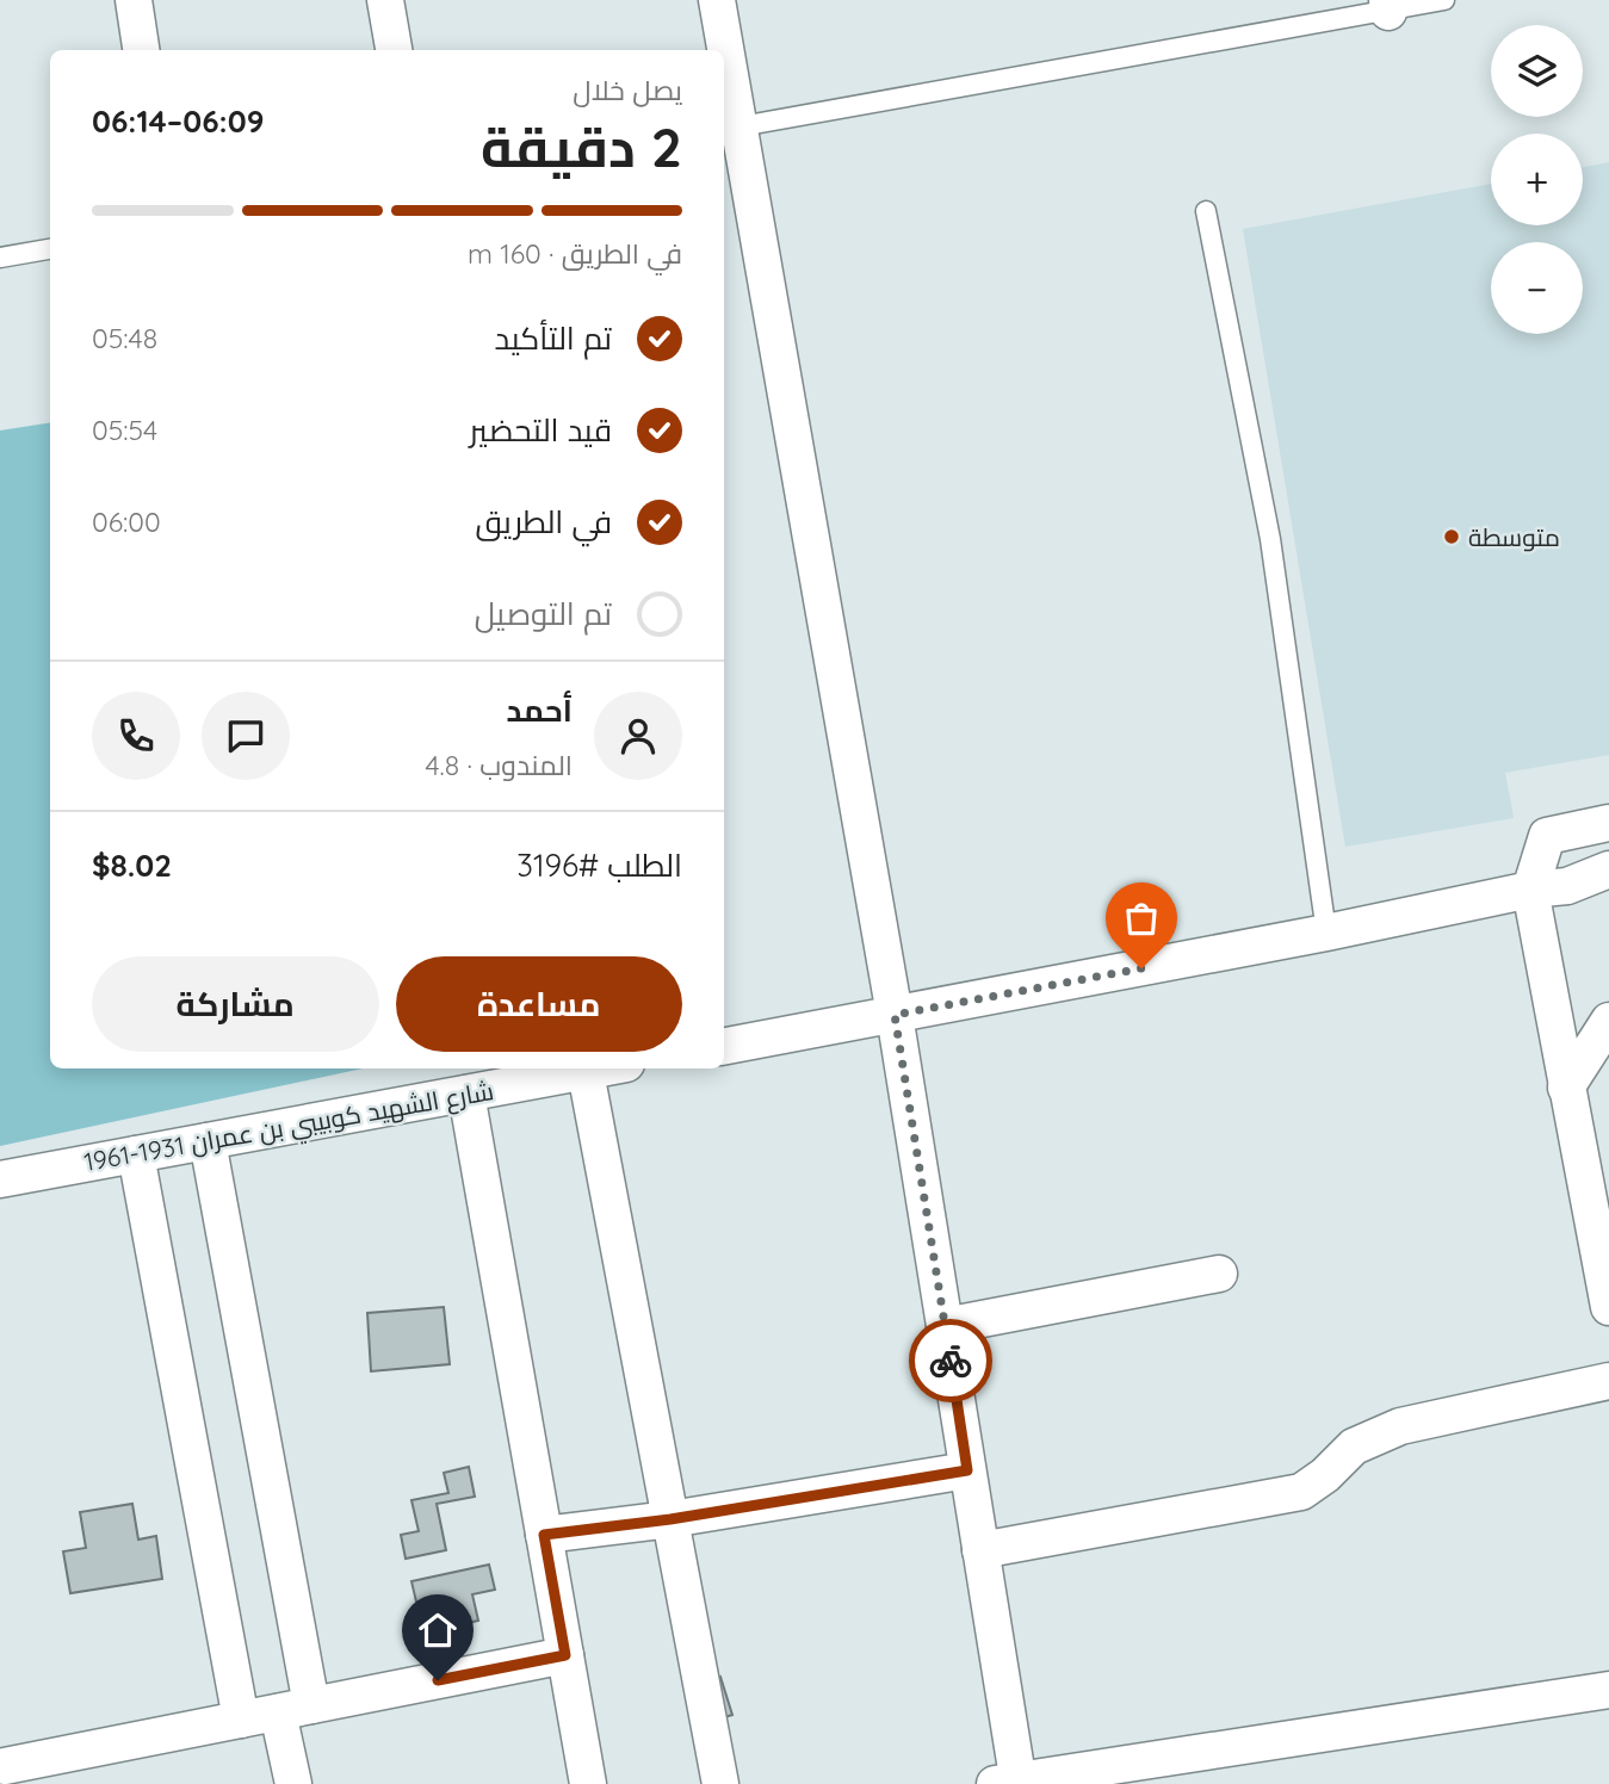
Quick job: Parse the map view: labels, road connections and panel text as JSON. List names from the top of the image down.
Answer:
{
  "streets": {
    "street": ["شارع الشهيد كوبيبي بن عمران 1931-1961"]
  },
  "places": ["متوسطة"],
  "page": {
    "map_buttons": ["+", "−"],
    "heading": ["2 دقيقة", "يصل خلال", "06:09–06:14"],
    "panel": [
      "أحمد",
      "المندوب · 4.8",
      "الطلب #3196",
      "$8.02"
    ],
    "bar": "في الطريق · 160 m",
    "list": [
      ["تم التأكيد", "05:48"],
      ["قيد التحضير", "05:54"],
      ["في الطريق", "06:00"],
      "تم التوصيل"
    ],
    "buttons": ["مساعدة", "مشاركة"]
  }
}
